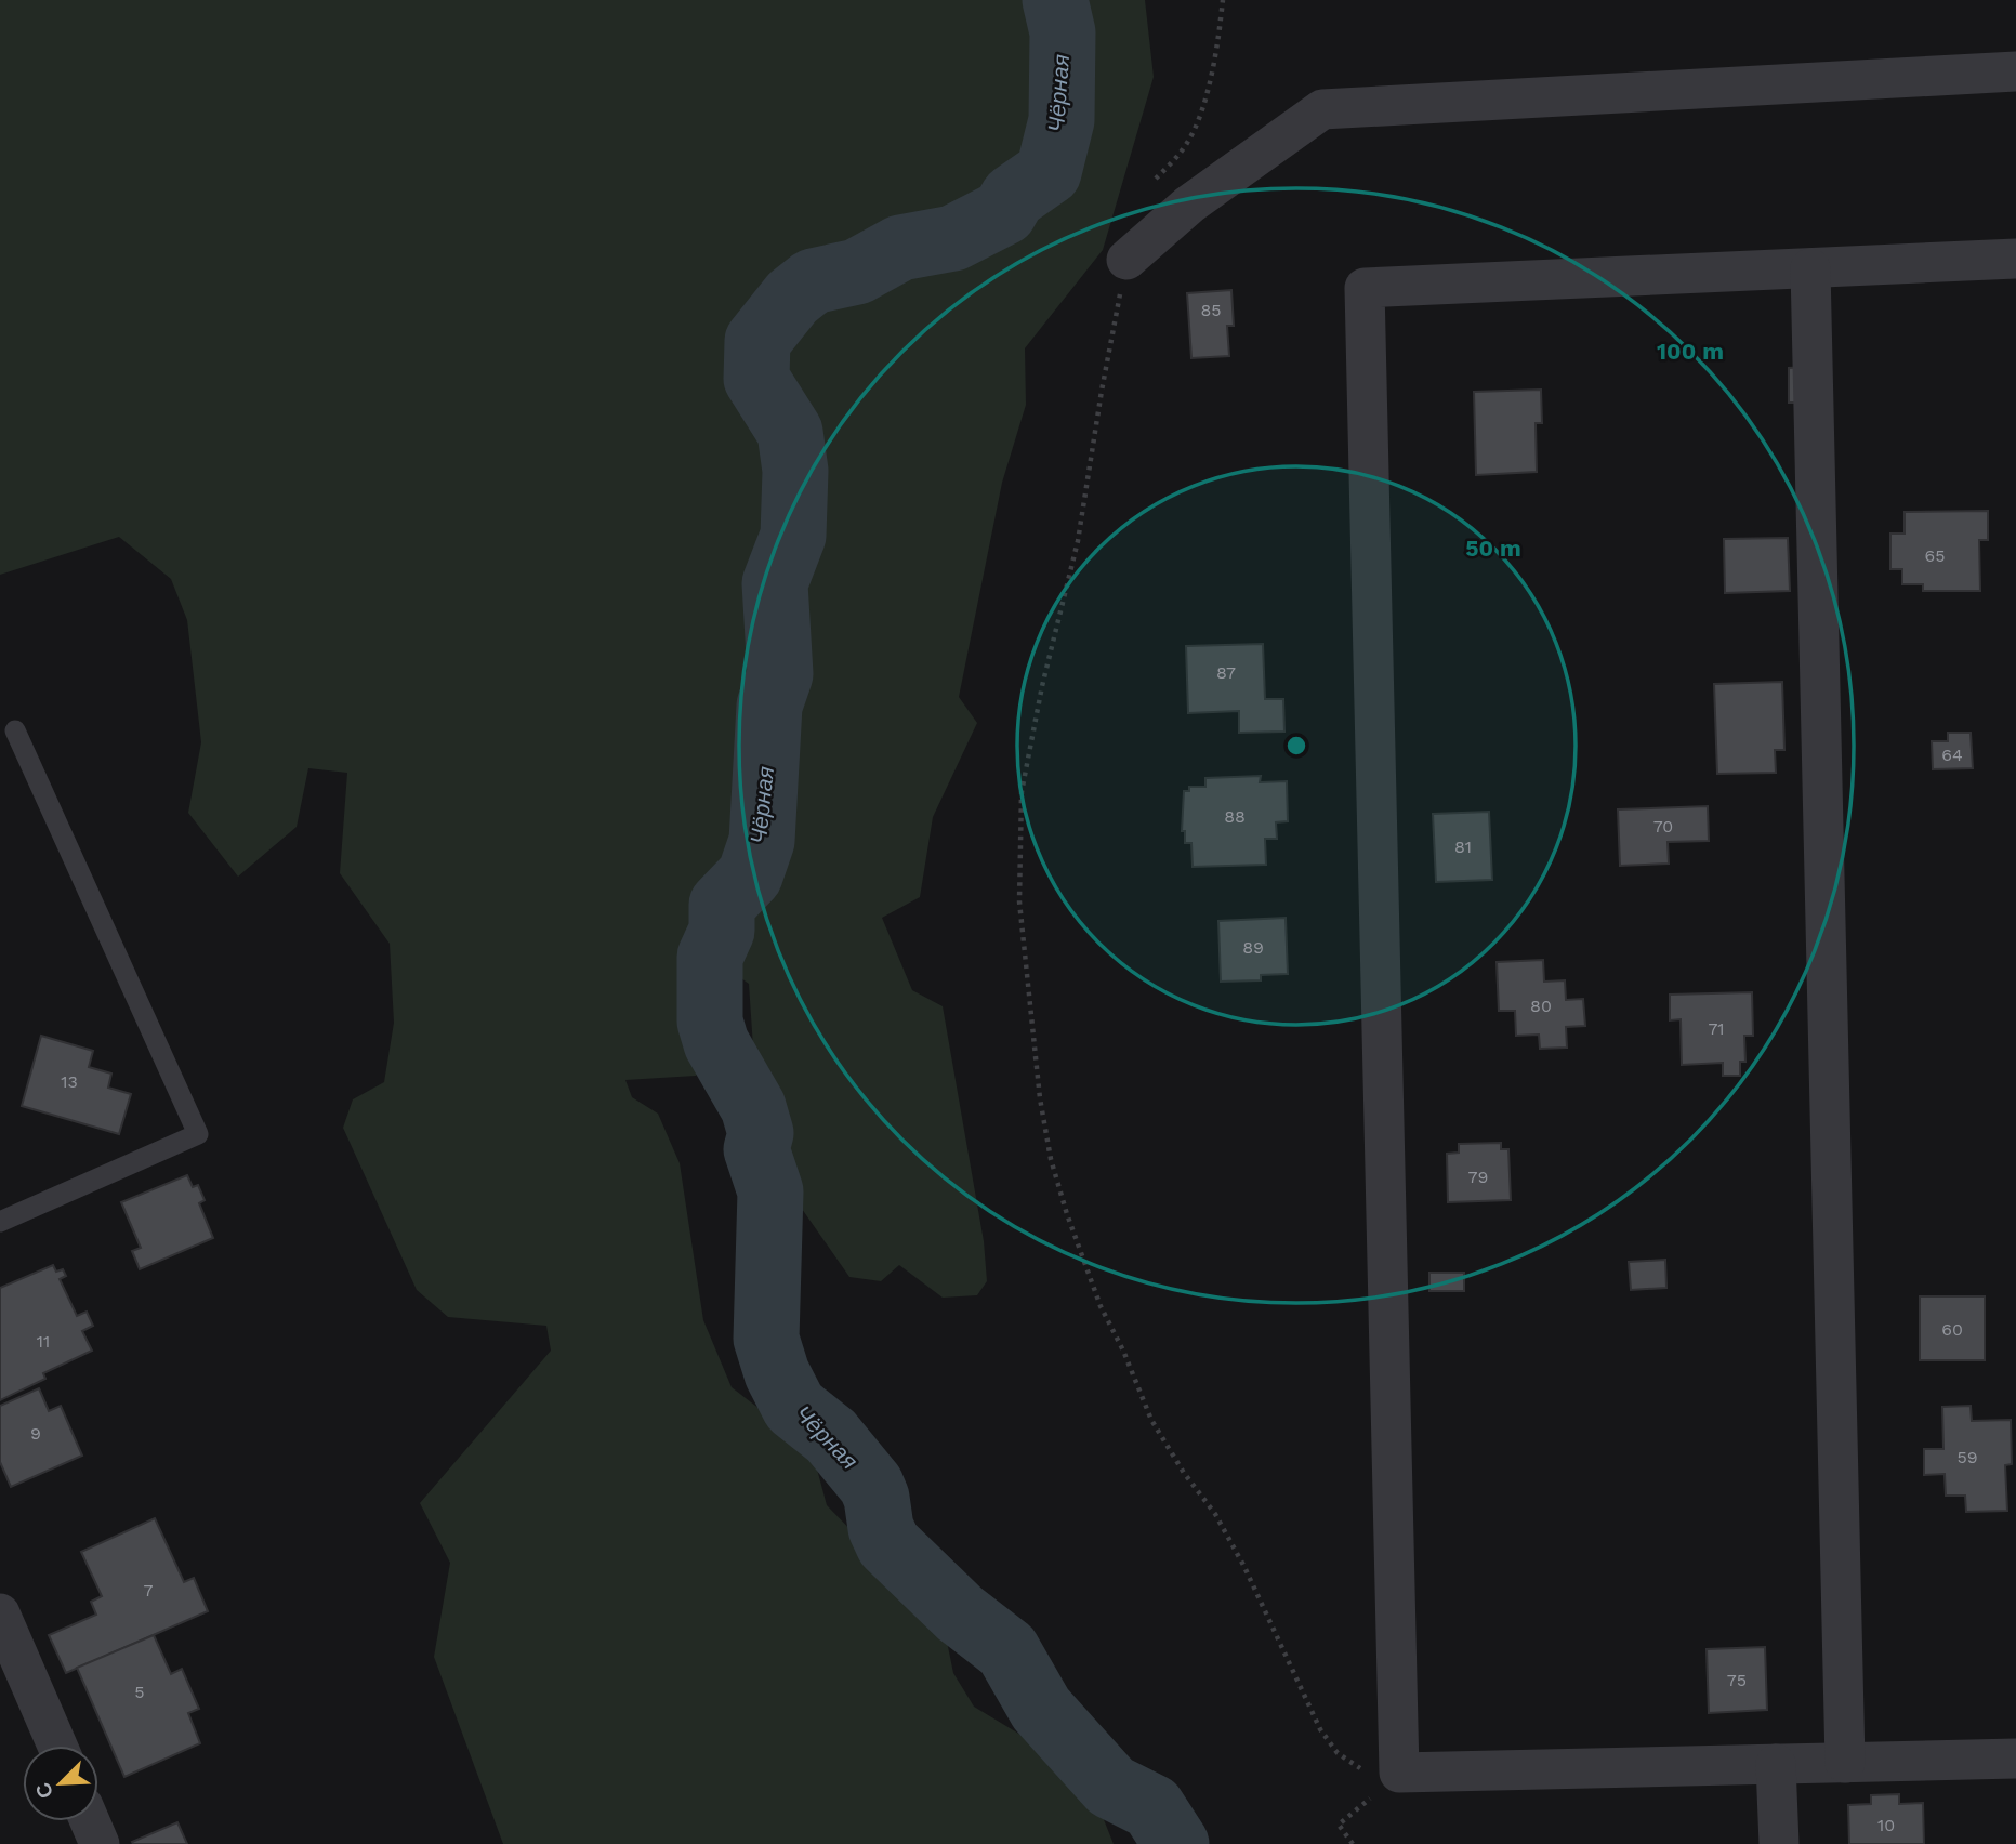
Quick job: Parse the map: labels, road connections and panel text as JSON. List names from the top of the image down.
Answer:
{
  "water": ["Чёрная"],
  "house_numbers": [
    "85",
    "65",
    "87",
    "64",
    "88",
    "70",
    "81",
    "89",
    "80",
    "71",
    "13",
    "79",
    "60",
    "11",
    "9",
    "59",
    "7",
    "75",
    "5",
    "10"
  ],
  "north": "bottom left",
  "rings": ["100 m", "50 m"]
}
